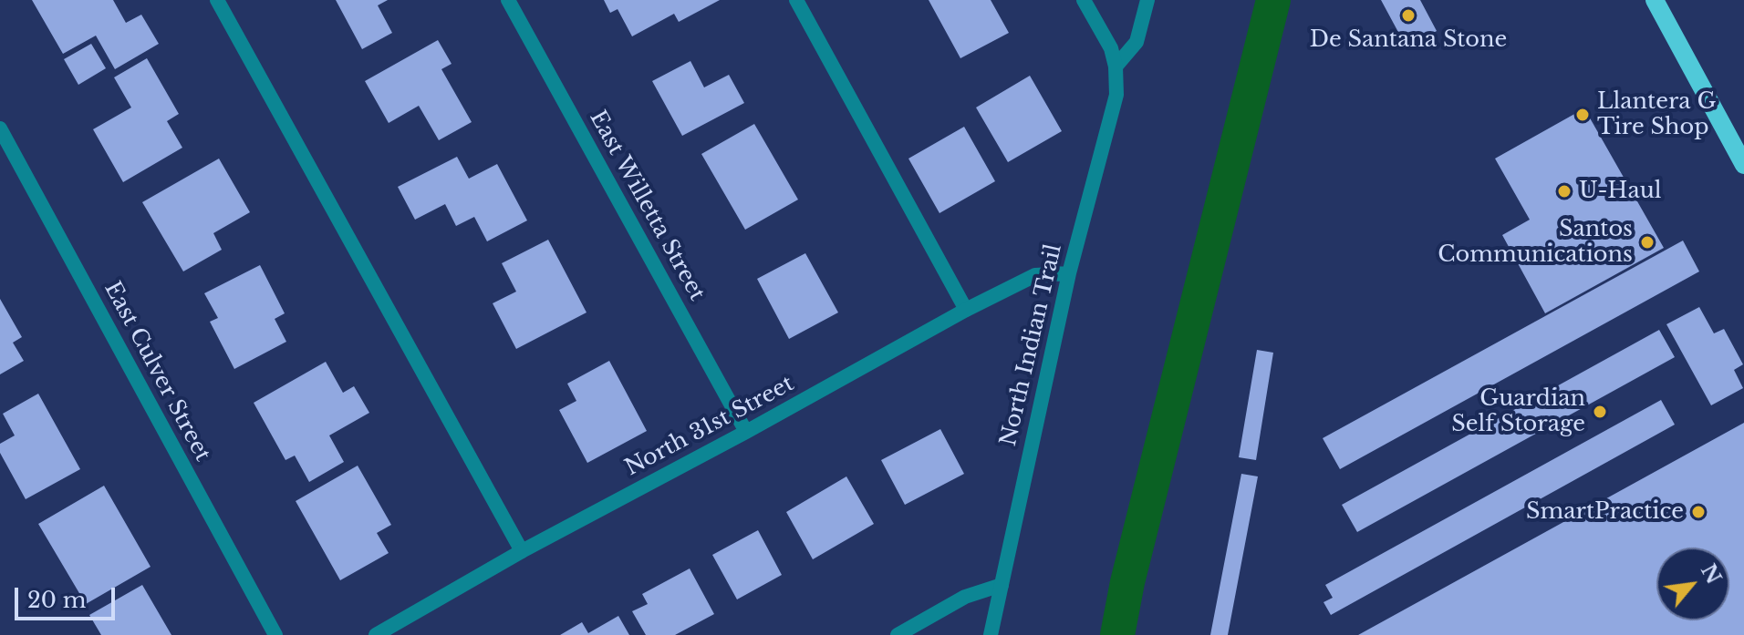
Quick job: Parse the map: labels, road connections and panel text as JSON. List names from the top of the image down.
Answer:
{
  "streets": {
    "street": [
      "East Willetta Street",
      "North Indian Trail",
      "East Culver Street",
      "North 31st Street"
    ]
  },
  "crossings": [
    ["East Willetta Street", "North 31st Street"],
    ["North Indian Trail", "North 31st Street"]
  ],
  "places": [
    "De Santana Stone",
    "Llantera G Tire Shop",
    "U-Haul",
    "Santos Communications",
    "Guardian Self Storage",
    "SmartPractice"
  ],
  "scale_bar": "20 m",
  "north": "top right"
}
